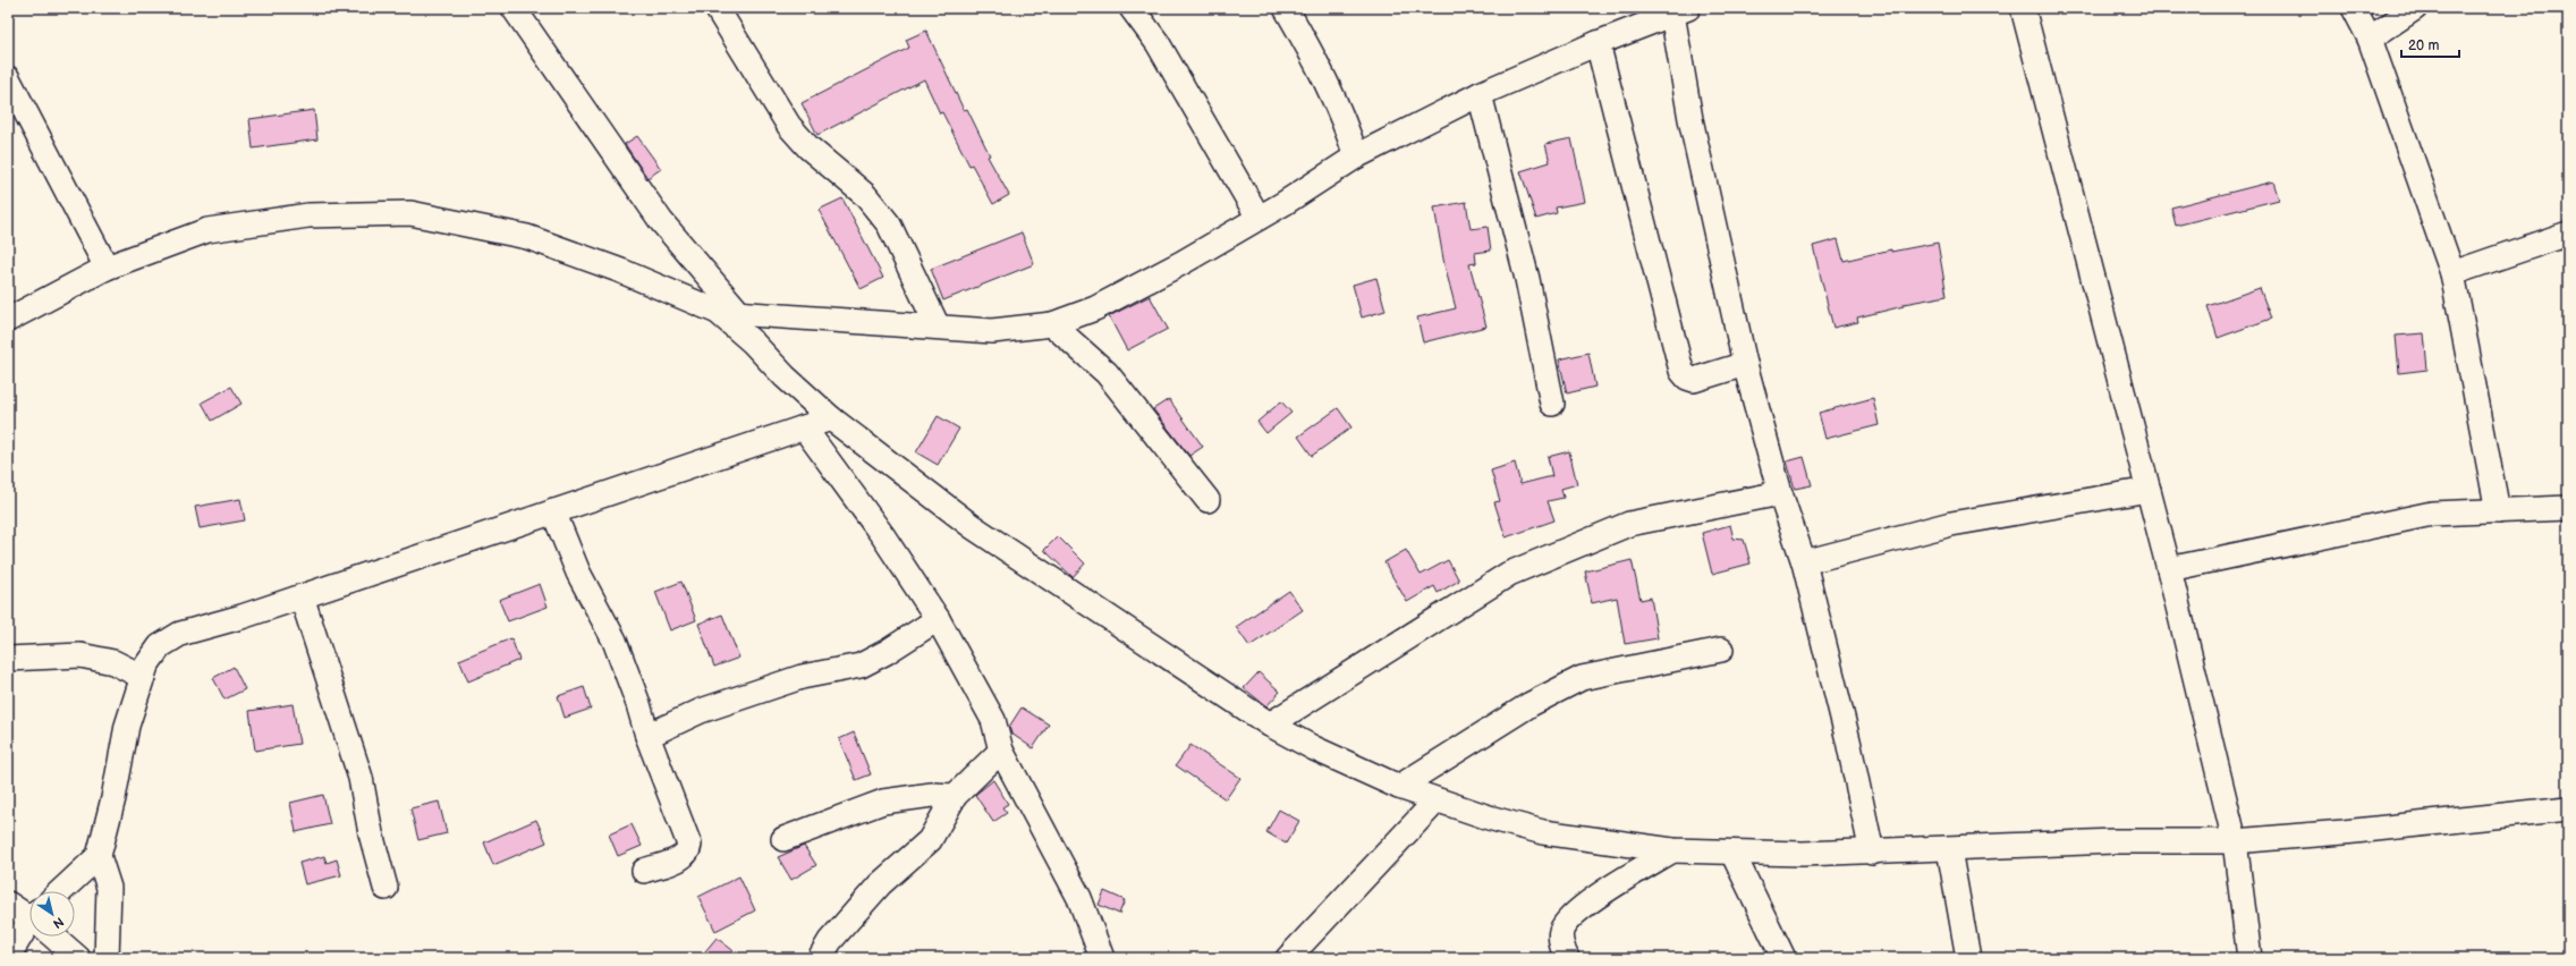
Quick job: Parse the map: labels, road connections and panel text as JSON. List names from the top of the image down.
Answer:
{
  "scale_bar": "20 m",
  "north": "bottom right"
}
